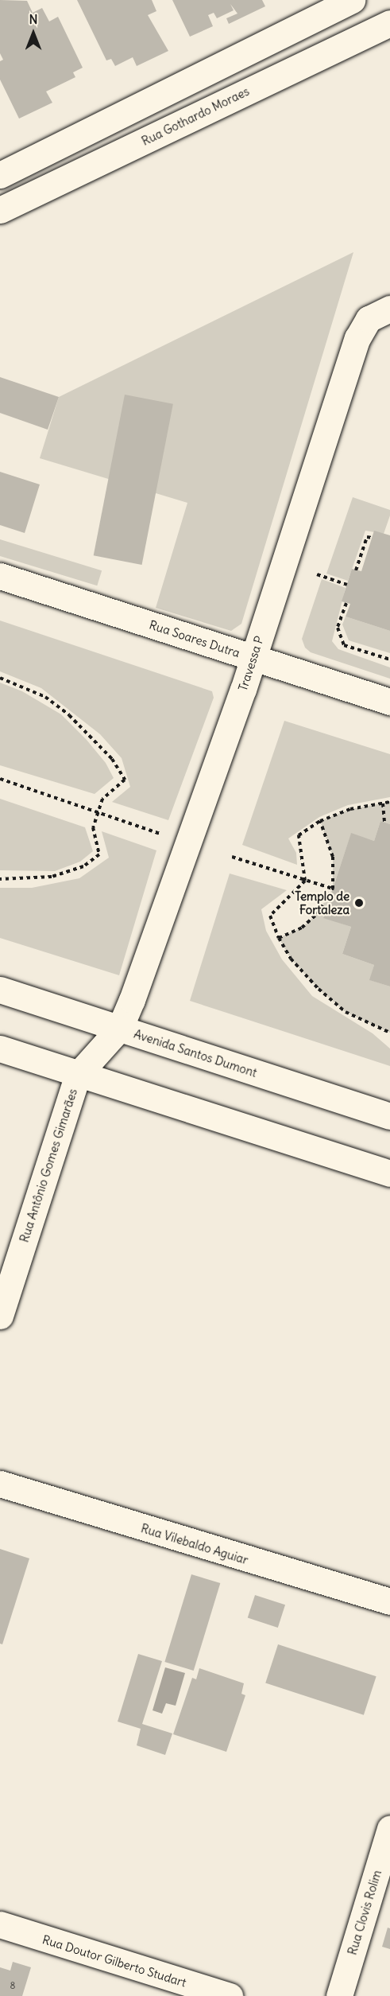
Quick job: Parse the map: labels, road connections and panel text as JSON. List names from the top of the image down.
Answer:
{
  "streets": {
    "street": [
      "Rua Gothardo Moraes",
      "Rua Soares Dutra",
      "Travessa P",
      "Avenida Santos Dumont",
      "Rua Antônio Gomes Gimarães",
      "Rua Vilebaldo Aguiar",
      "Rua Clovis Rolim",
      "Rua Doutor Gilberto Studart"
    ]
  },
  "crossings": [
    ["Rua Soares Dutra", "Travessa P"],
    ["Travessa P", "Avenida Santos Dumont"],
    ["Travessa P", "Rua Antônio Gomes Gimarães"],
    ["Avenida Santos Dumont", "Rua Antônio Gomes Gimarães"]
  ],
  "places": ["Templo de Fortaleza"],
  "house_numbers": ["8"],
  "north": "top"
}
